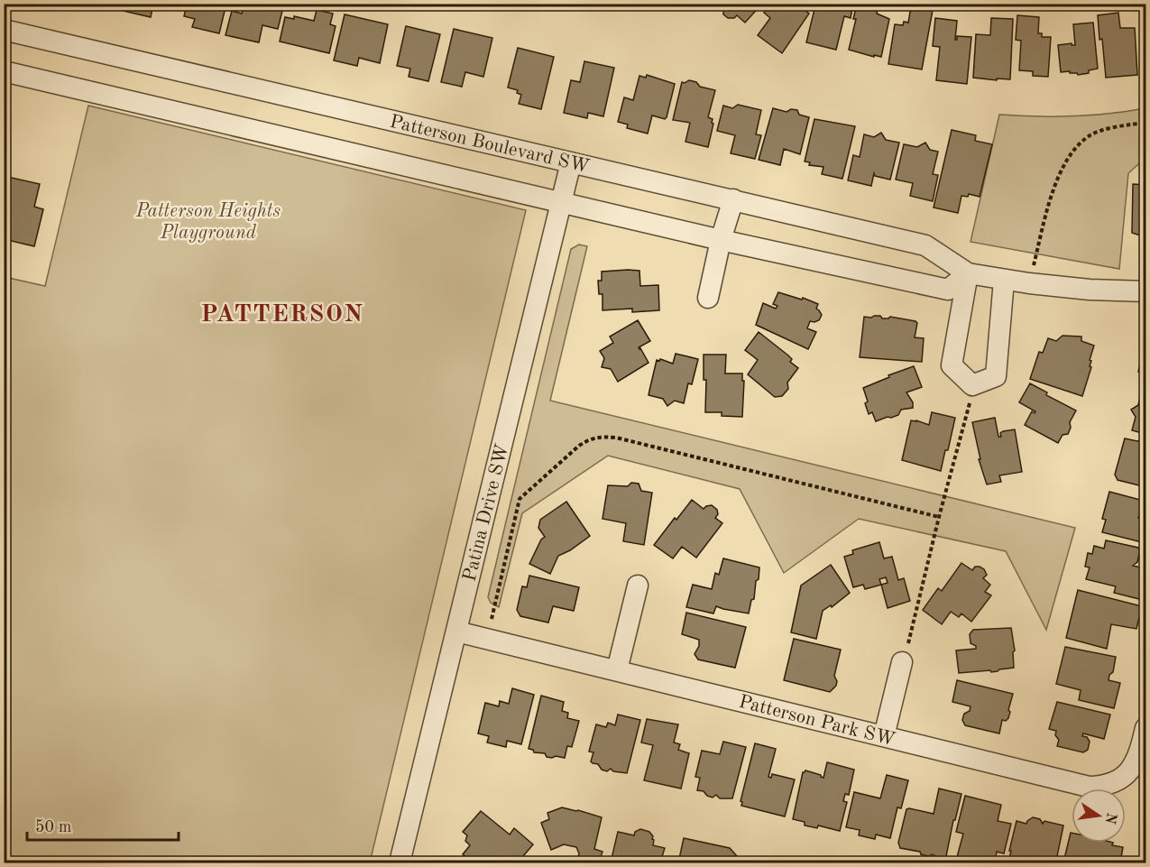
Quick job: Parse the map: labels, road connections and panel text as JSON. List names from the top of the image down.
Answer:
{
  "streets": {
    "street": ["Patterson Boulevard SW", "Patina Drive SW", "Patterson Park SW"]
  },
  "crossings": [
    ["Patterson Boulevard SW", "Patina Drive SW"],
    ["Patina Drive SW", "Patterson Park SW"]
  ],
  "districts": ["PATTERSON"],
  "parks": ["Patterson Heights Playground"],
  "scale_bar": "50 m",
  "north": "right"
}
